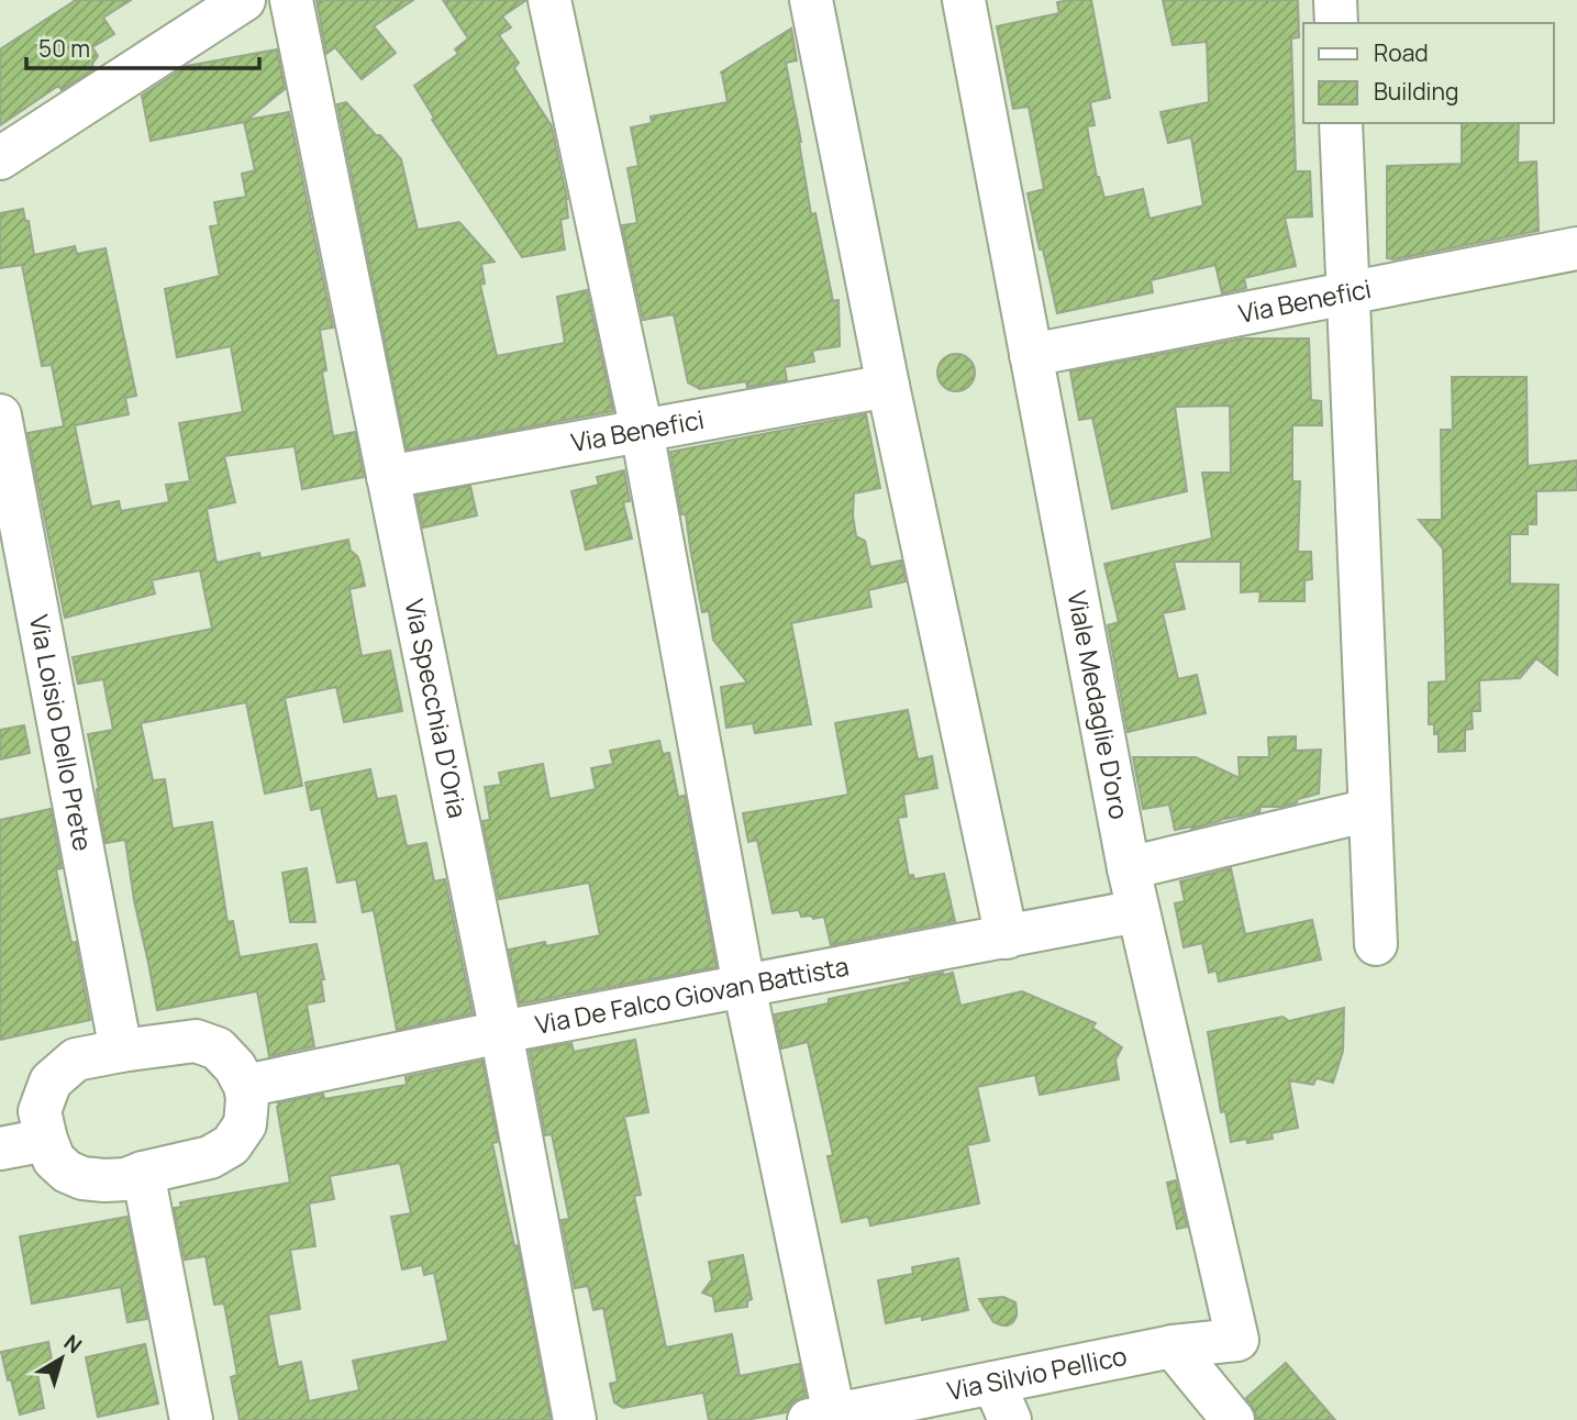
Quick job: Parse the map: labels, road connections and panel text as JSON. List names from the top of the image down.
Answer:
{
  "streets": {
    "street": [
      "Via Benefici",
      "Viale Medaglie D'oro",
      "Via Specchia D'Oria",
      "Via Loisio Dello Prete",
      "Via De Falco Giovan Battista",
      "Via Silvio Pellico"
    ]
  },
  "crossings": [
    ["Via Benefici", "Viale Medaglie D'oro"],
    ["Via Benefici", "Via Specchia D'Oria"],
    ["Viale Medaglie D'oro", "Via De Falco Giovan Battista"],
    ["Viale Medaglie D'oro", "Via Silvio Pellico"],
    ["Via Specchia D'Oria", "Via De Falco Giovan Battista"],
    ["Via Loisio Dello Prete", "Via De Falco Giovan Battista"]
  ],
  "legend": ["Road", "Building"],
  "scale_bar": "50 m",
  "north": "top right"
}
